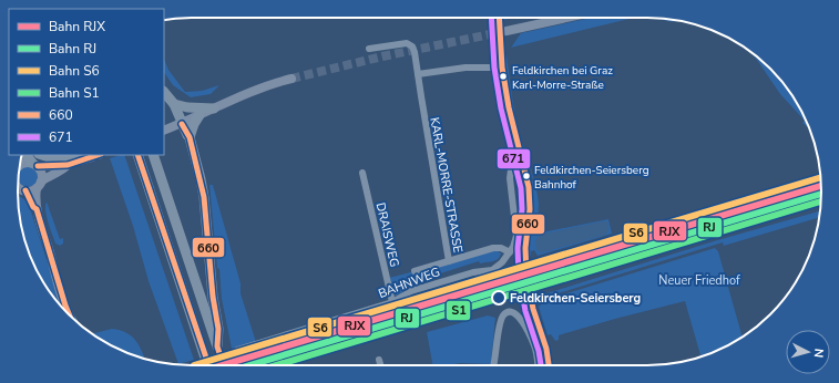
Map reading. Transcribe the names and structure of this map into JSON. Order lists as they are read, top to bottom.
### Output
{
  "streets": {
    "street": ["KARL-MORRE-STRASSE", "DRAISWEG", "BAHNWEG"]
  },
  "crossings": [
    ["KARL-MORRE-STRASSE", "BAHNWEG"],
    ["DRAISWEG", "BAHNWEG"]
  ],
  "parks": ["Neuer Friedhof"],
  "places": ["Feldkirchen bei Graz Karl-Morre-Straße", "Feldkirchen-Seiersberg Bahnhof", "Feldkirchen-Seiersberg"],
  "lines": [
    "transit line 660",
    "transit line 671",
    "rail line S6",
    "rail line RJX",
    "rail line RJ",
    "rail line S1"
  ],
  "legend": [
    "Bahn RJX",
    "Bahn RJ",
    "Bahn S6",
    "Bahn S1",
    "660",
    "671"
  ],
  "north": "right"
}
